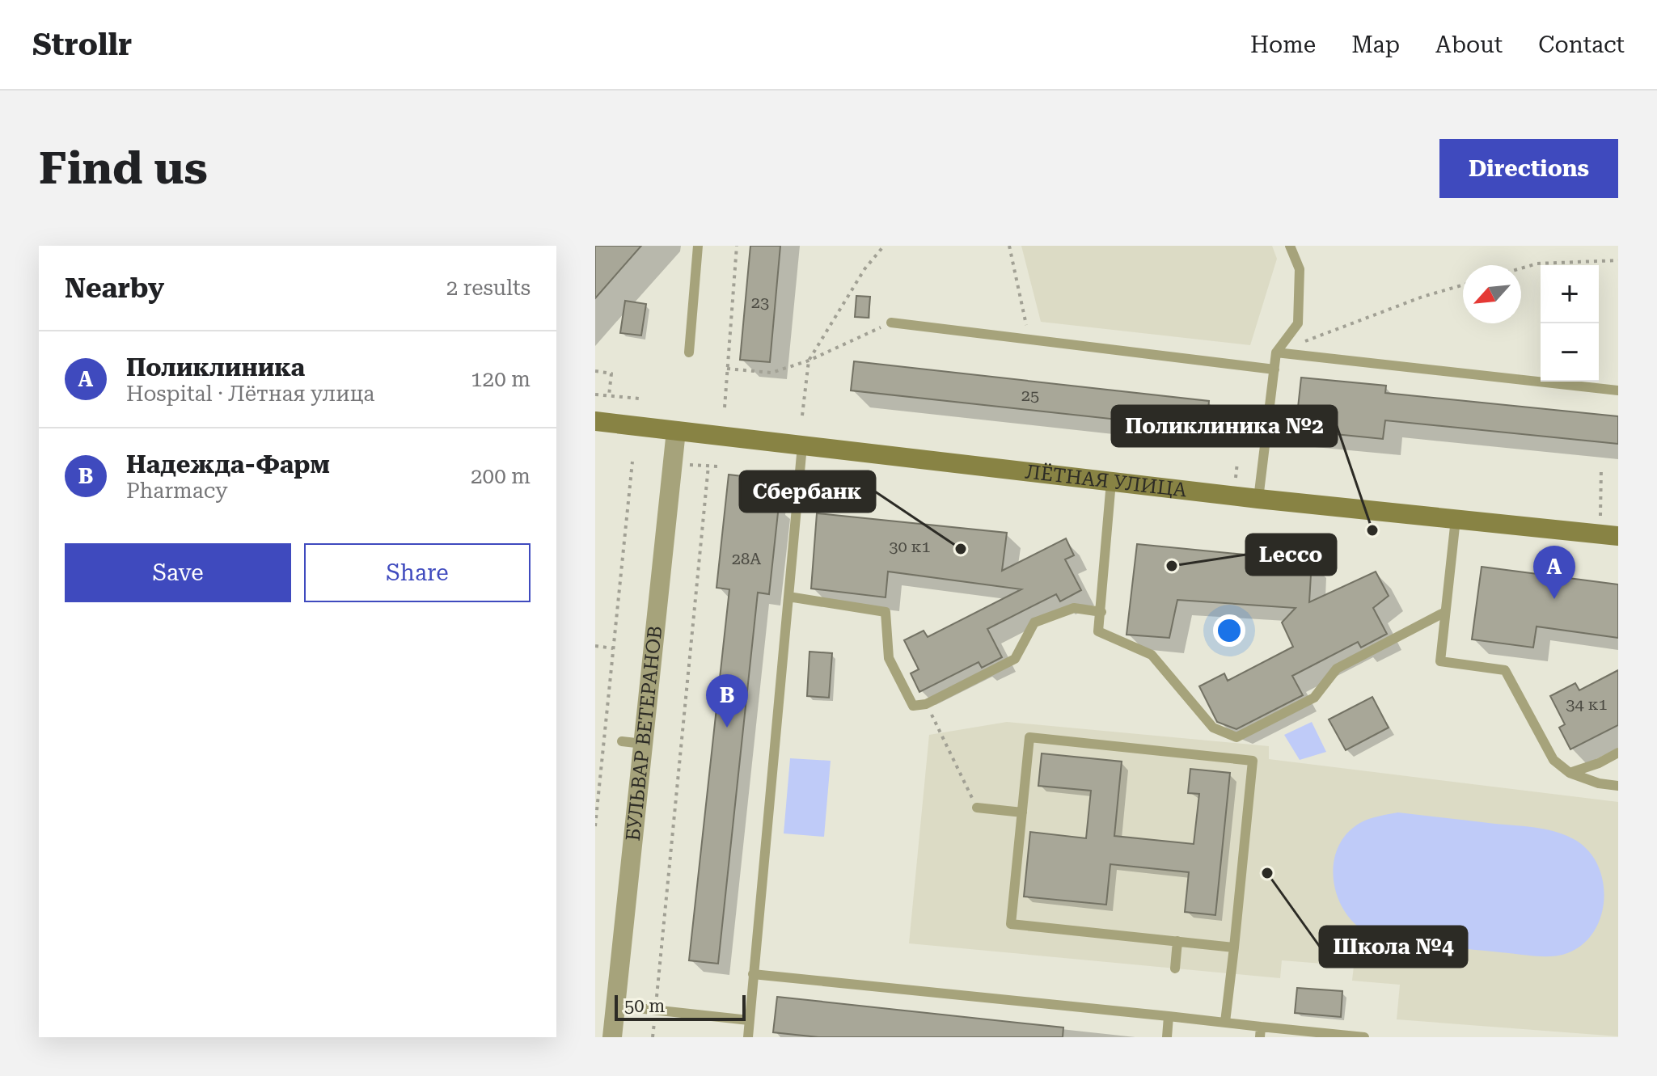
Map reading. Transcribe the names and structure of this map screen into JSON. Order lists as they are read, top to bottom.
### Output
{
  "streets": {
    "street": ["ЛЁТНАЯ УЛИЦА", "БУЛЬВАР ВЕТЕРАНОВ"]
  },
  "crossings": [
    ["ЛЁТНАЯ УЛИЦА", "БУЛЬВАР ВЕТЕРАНОВ"]
  ],
  "places": [
    "Поликлиника №2",
    "Сбербанк",
    "Lecco",
    "Школа №4"
  ],
  "house_numbers": [
    "23",
    "25",
    "30 к1",
    "28А",
    "34 к1"
  ],
  "scale_bar": "50 m",
  "north": "bottom left",
  "page": {
    "header": "Strollr",
    "nav": [
      "Home",
      "Map",
      "About",
      "Contact"
    ],
    "buttons": [
      "Directions",
      ["Save", "Share"]
    ],
    "title": "Find us",
    "heading": ["Nearby", "2 results"],
    "map_buttons": ["+", "−"],
    "list": [
      {
        "mark": "A",
        "name": "Поликлиника",
        "note": "Hospital · Лётная улица",
        "value": "120 m"
      },
      {
        "mark": "B",
        "name": "Надежда-Фарм",
        "note": "Pharmacy",
        "value": "200 m"
      }
    ],
    "pins": ["A", "B"],
    "scale": "50 m"
  }
}
